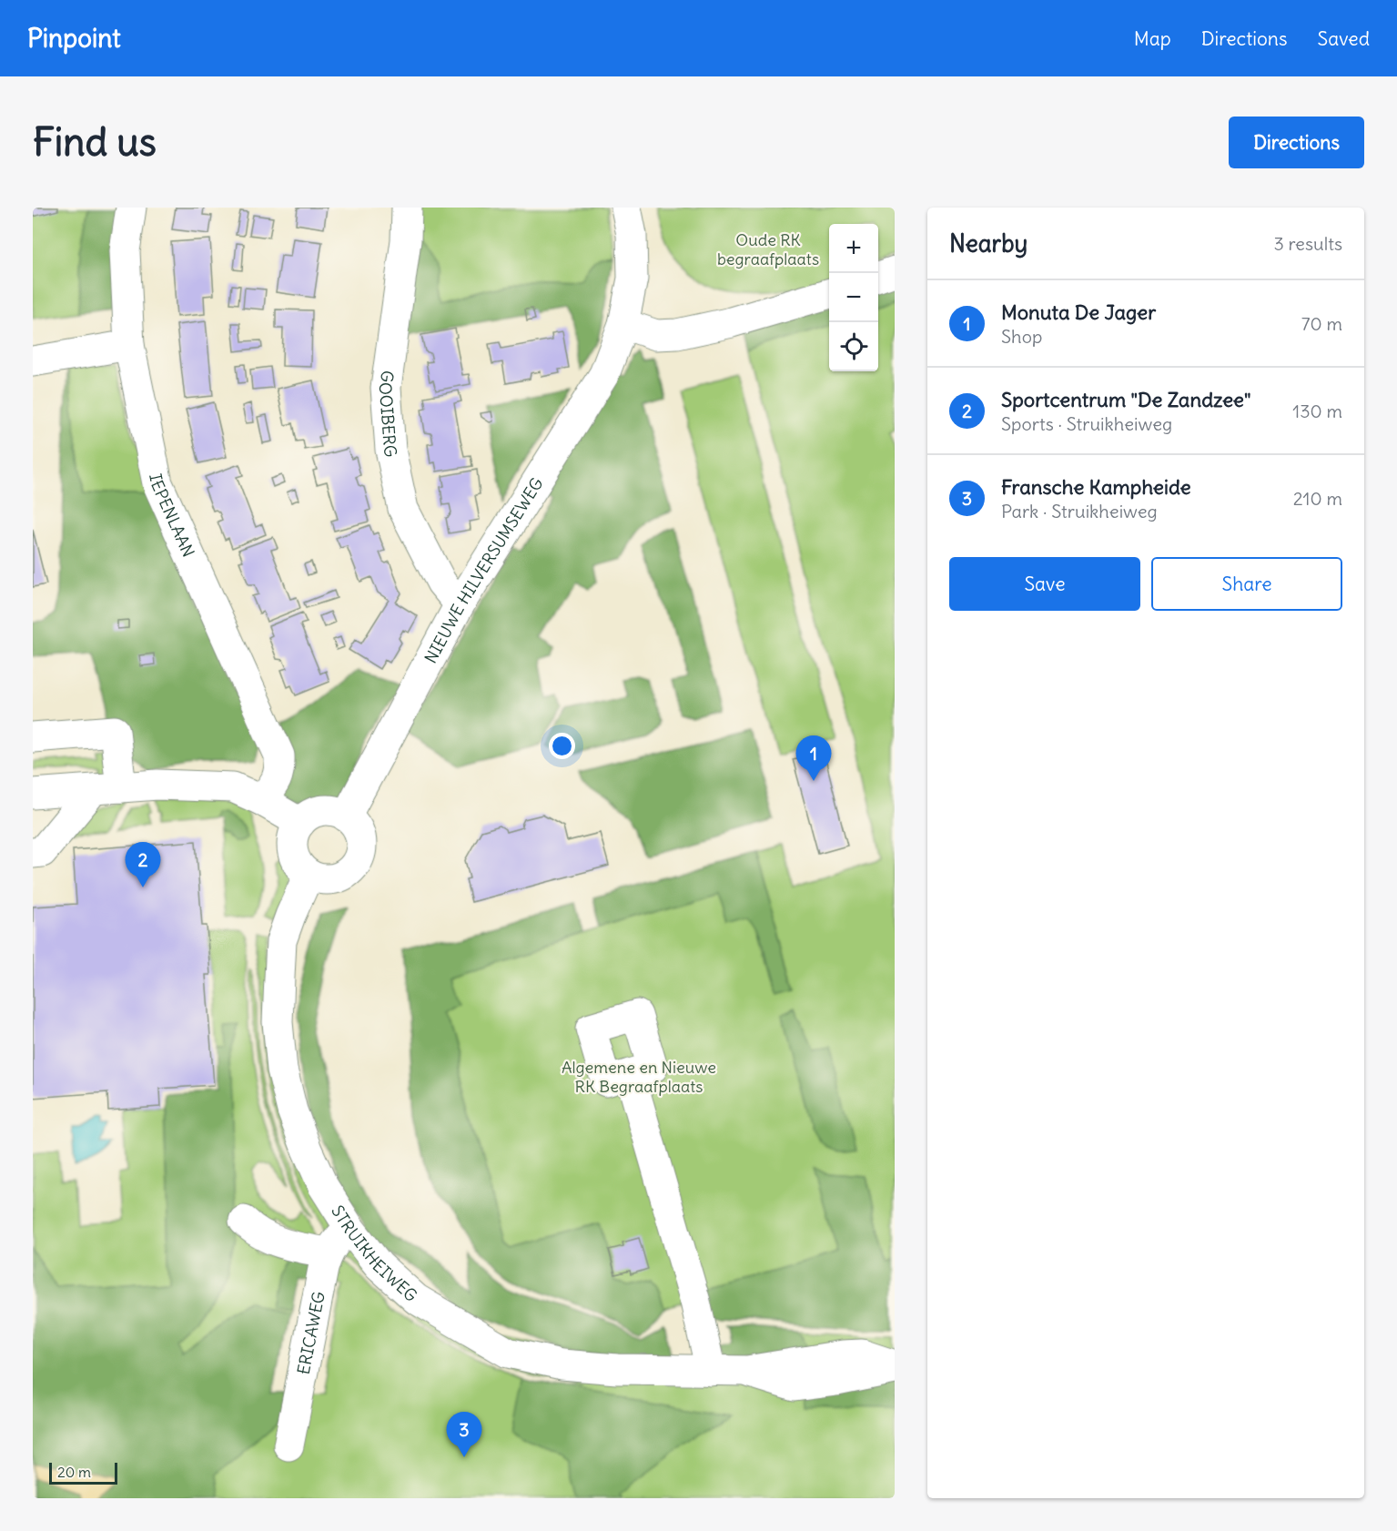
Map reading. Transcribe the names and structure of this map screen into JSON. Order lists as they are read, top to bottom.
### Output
{
  "streets": {
    "street": [
      "GOOIBERG",
      "IEPENLAAN",
      "NIEUWE HILVERSUMSEWEG",
      "STRUIKHEIWEG",
      "ERICAWEG"
    ]
  },
  "crossings": [
    ["GOOIBERG", "NIEUWE HILVERSUMSEWEG"],
    ["NIEUWE HILVERSUMSEWEG", "STRUIKHEIWEG"],
    ["STRUIKHEIWEG", "ERICAWEG"]
  ],
  "parks": ["Oude RK begraafplaats", "Algemene en Nieuwe RK Begraafplaats"],
  "scale_bar": "20 m",
  "page": {
    "header": "Pinpoint",
    "nav": ["Map", "Directions", "Saved"],
    "buttons": [
      "Directions",
      ["Save", "Share"]
    ],
    "title": "Find us",
    "heading": ["Nearby", "3 results"],
    "map_buttons": ["+", "−"],
    "list": [
      {
        "mark": "1",
        "name": "Monuta De Jager",
        "note": "Shop",
        "value": "70 m"
      },
      {
        "mark": "2",
        "name": "Sportcentrum \"De Zandzee\"",
        "note": "Sports · Struikheiweg",
        "value": "130 m"
      },
      {
        "mark": "3",
        "name": "Fransche Kampheide",
        "note": "Park · Struikheiweg",
        "value": "210 m"
      }
    ],
    "pins": ["1", "2", "3"],
    "scale": "20 m"
  }
}
